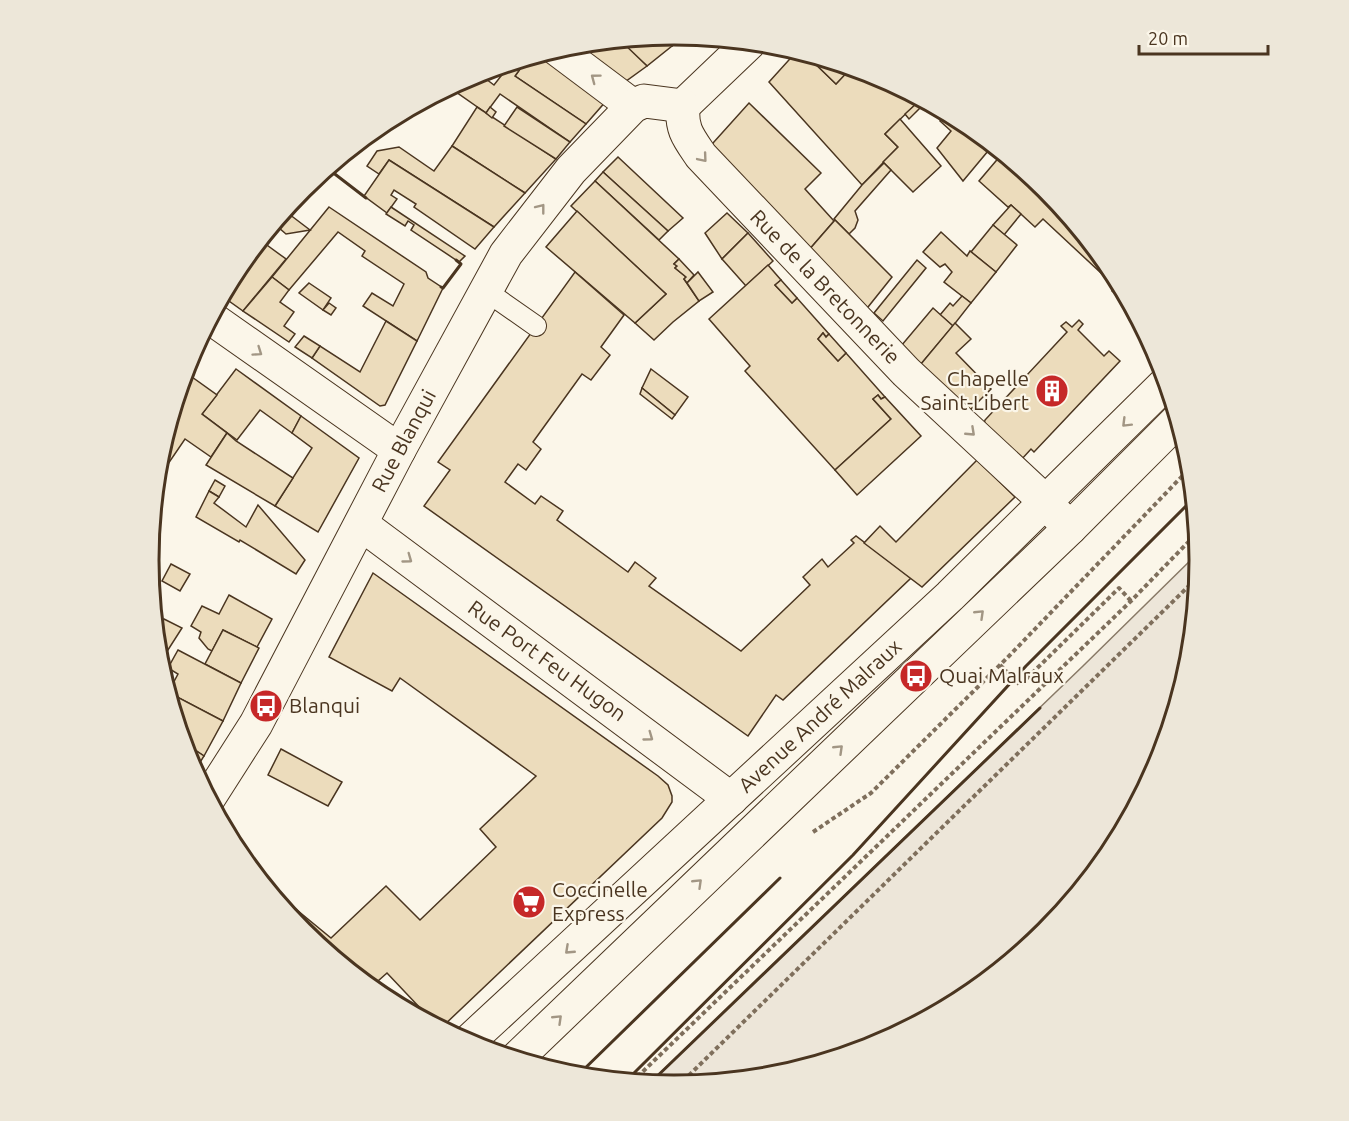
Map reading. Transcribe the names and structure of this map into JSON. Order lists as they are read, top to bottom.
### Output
{
  "streets": {
    "street": [
      "Rue de la Bretonnerie",
      "Rue Blanqui",
      "Rue Port Feu Hugon",
      "Avenue André Malraux"
    ]
  },
  "crossings": [
    ["Rue de la Bretonnerie", "Avenue André Malraux"],
    ["Rue Blanqui", "Rue Port Feu Hugon"],
    ["Rue Port Feu Hugon", "Avenue André Malraux"]
  ],
  "one_way": ["Rue de la Bretonnerie", "Rue Port Feu Hugon"],
  "places": {
    "building": ["Chapelle Saint-Libert"],
    "bus stop": ["Quai Malraux", "Blanqui"],
    "supermarket": ["Coccinelle Express"]
  },
  "scale_bar": "20 m"
}
